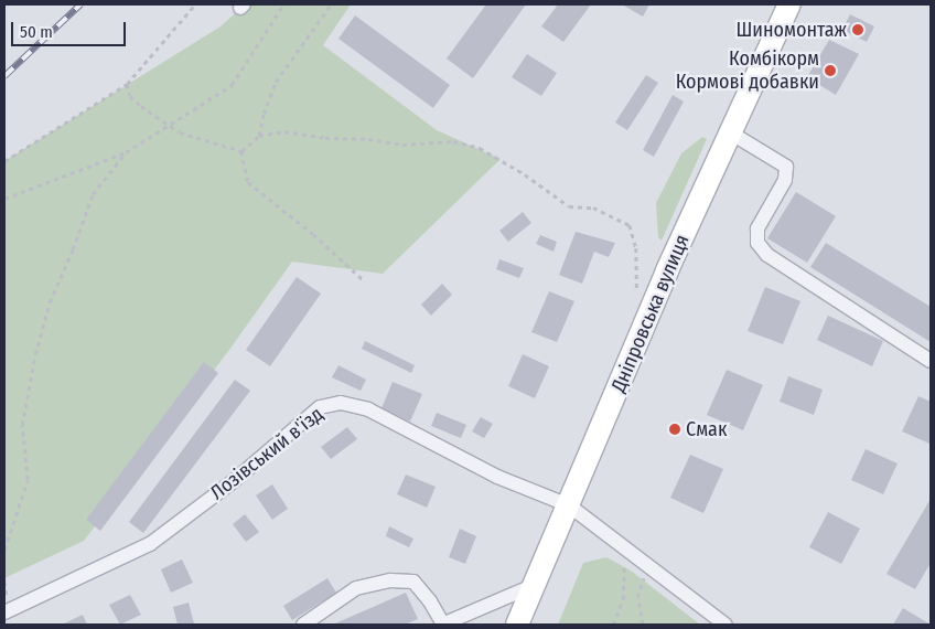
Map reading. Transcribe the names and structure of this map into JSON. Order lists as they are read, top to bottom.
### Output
{
  "streets": {
    "highway": ["Дніпровська вулиця"],
    "street": ["Лозівський в'їзд"]
  },
  "crossings": [
    ["Дніпровська вулиця", "Лозівський в'їзд"]
  ],
  "places": ["Шиномонтаж", "Комбікорм Кормові добавки", "Смак"],
  "scale_bar": "50 m"
}
